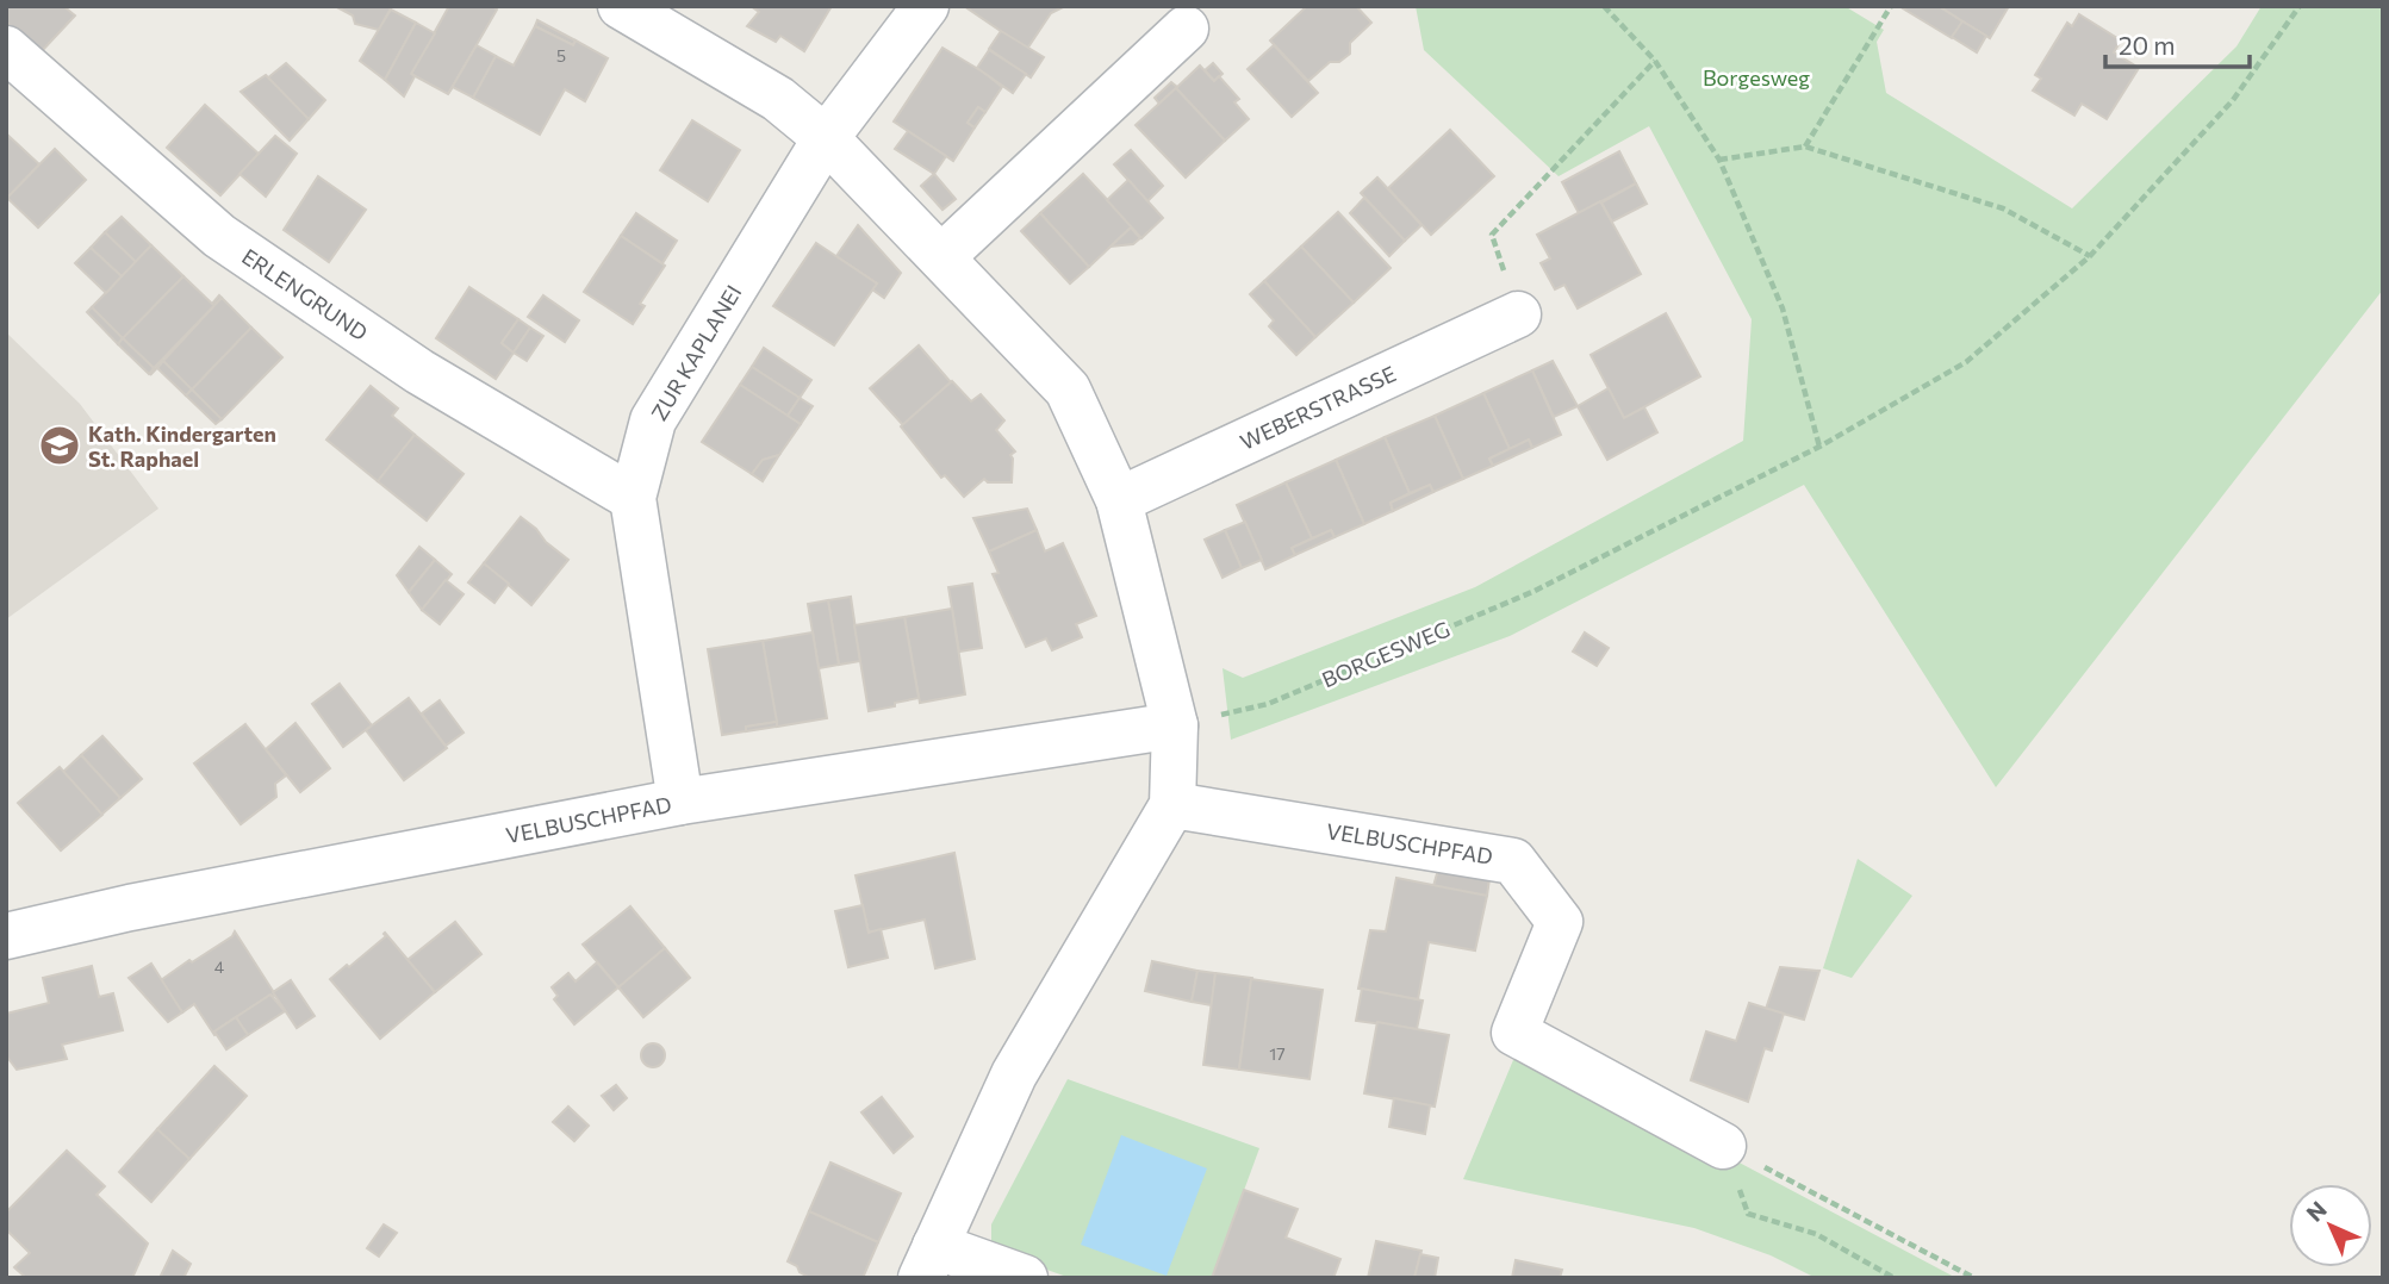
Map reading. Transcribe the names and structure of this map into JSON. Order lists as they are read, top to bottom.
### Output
{
  "streets": {
    "street": [
      "ERLENGRUND",
      "ZUR KAPLANEI",
      "WEBERSTRASSE",
      "VELBUSCHPFAD"
    ],
    "path": ["BORGESWEG"]
  },
  "crossings": [
    ["ERLENGRUND", "ZUR KAPLANEI"],
    ["ZUR KAPLANEI", "VELBUSCHPFAD"],
    ["BORGESWEG", "VELBUSCHPFAD"]
  ],
  "parks": ["Borgesweg"],
  "places": {
    "school or university": ["Kath. Kindergarten St. Raphael"]
  },
  "house_numbers": ["5", "4", "17"],
  "scale_bar": "20 m",
  "north": "top left"
}
